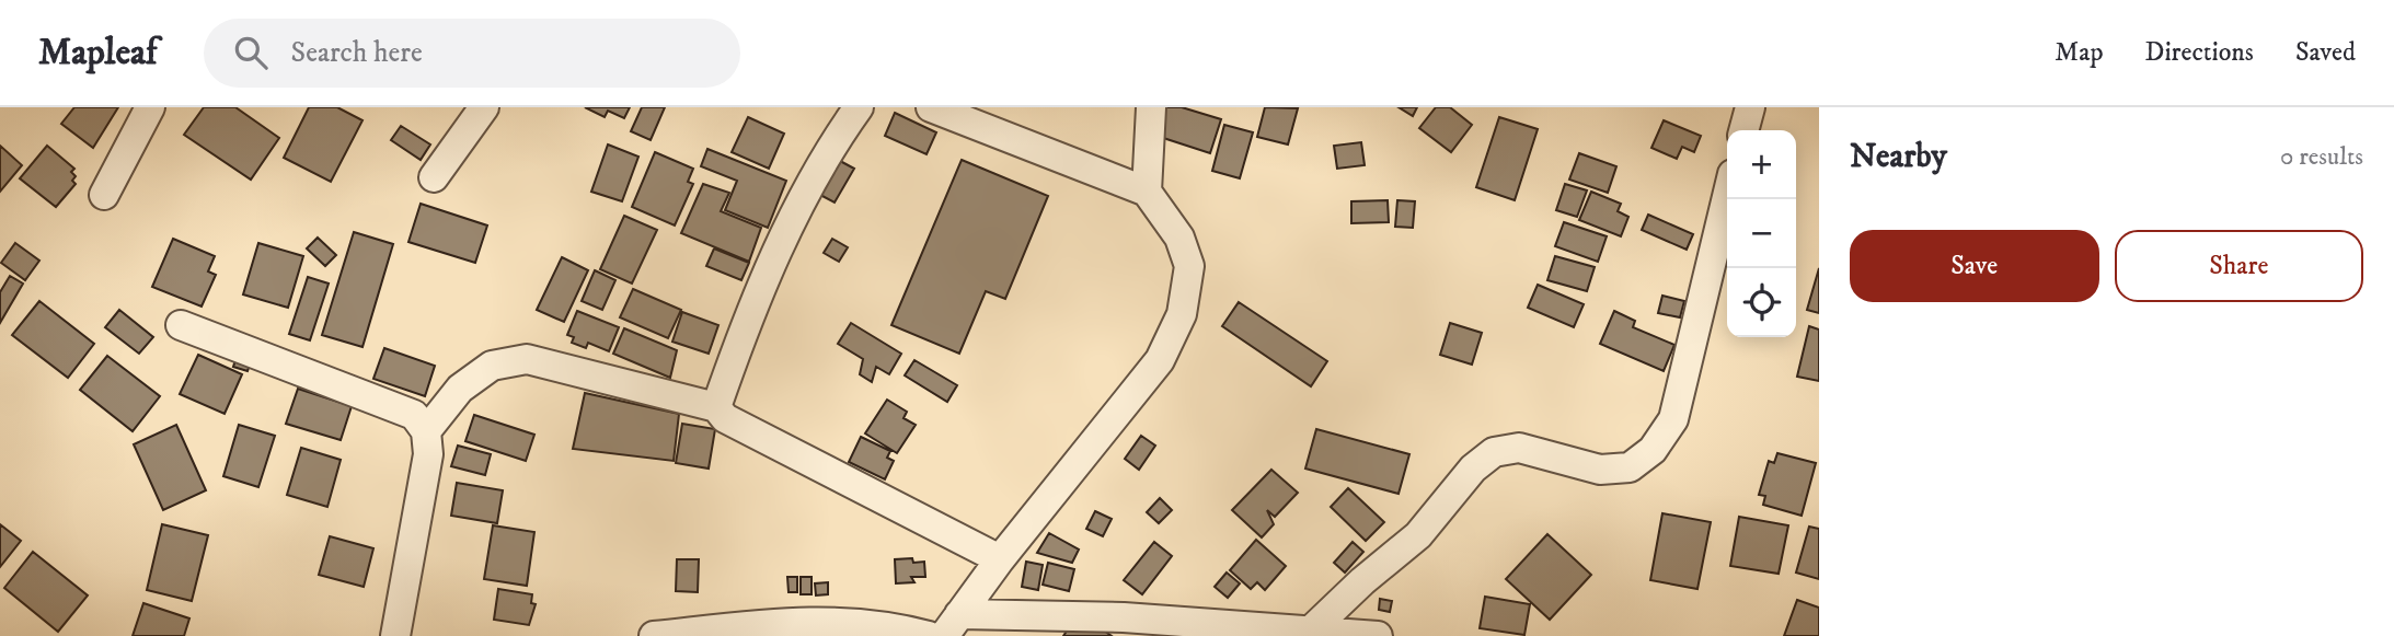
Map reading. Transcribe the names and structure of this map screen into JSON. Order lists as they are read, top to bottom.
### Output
{
  "page": {
    "header": "Mapleaf",
    "search": "Search here",
    "nav": ["Map", "Directions", "Saved"],
    "heading": ["Nearby", "0 results"],
    "map_buttons": ["+", "−"],
    "buttons": ["Save", "Share"]
  }
}
